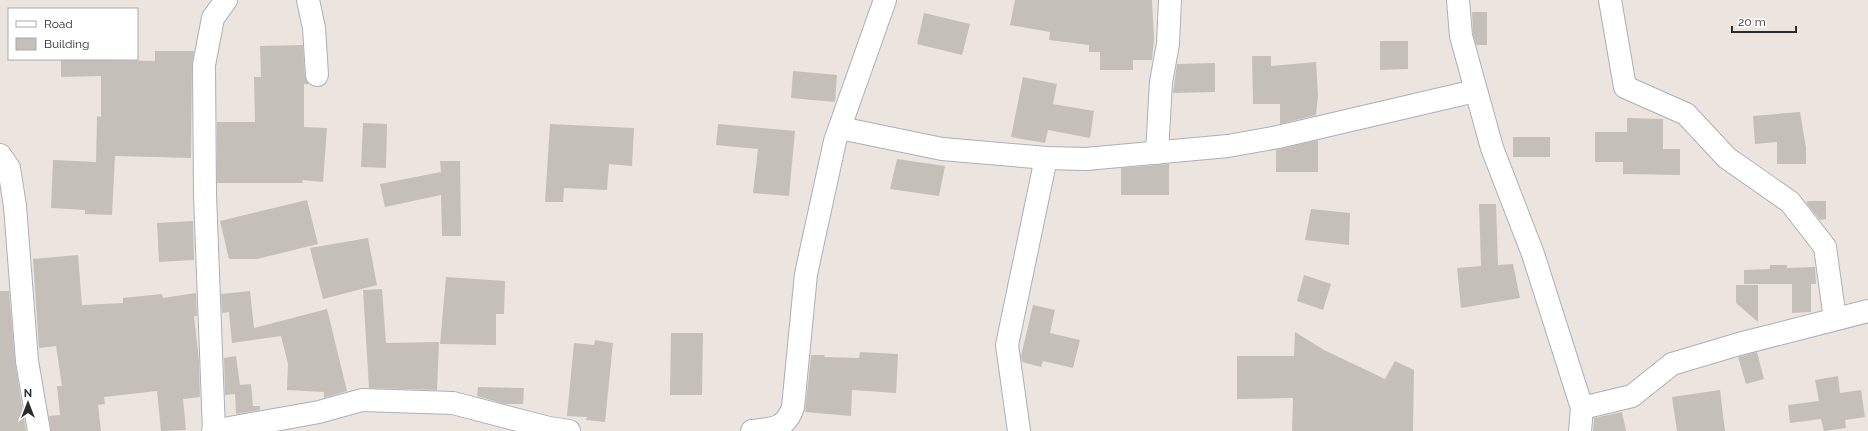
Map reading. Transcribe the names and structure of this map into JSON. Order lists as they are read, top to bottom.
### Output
{
  "legend": ["Road", "Building"],
  "scale_bar": "20 m",
  "north": "top"
}
